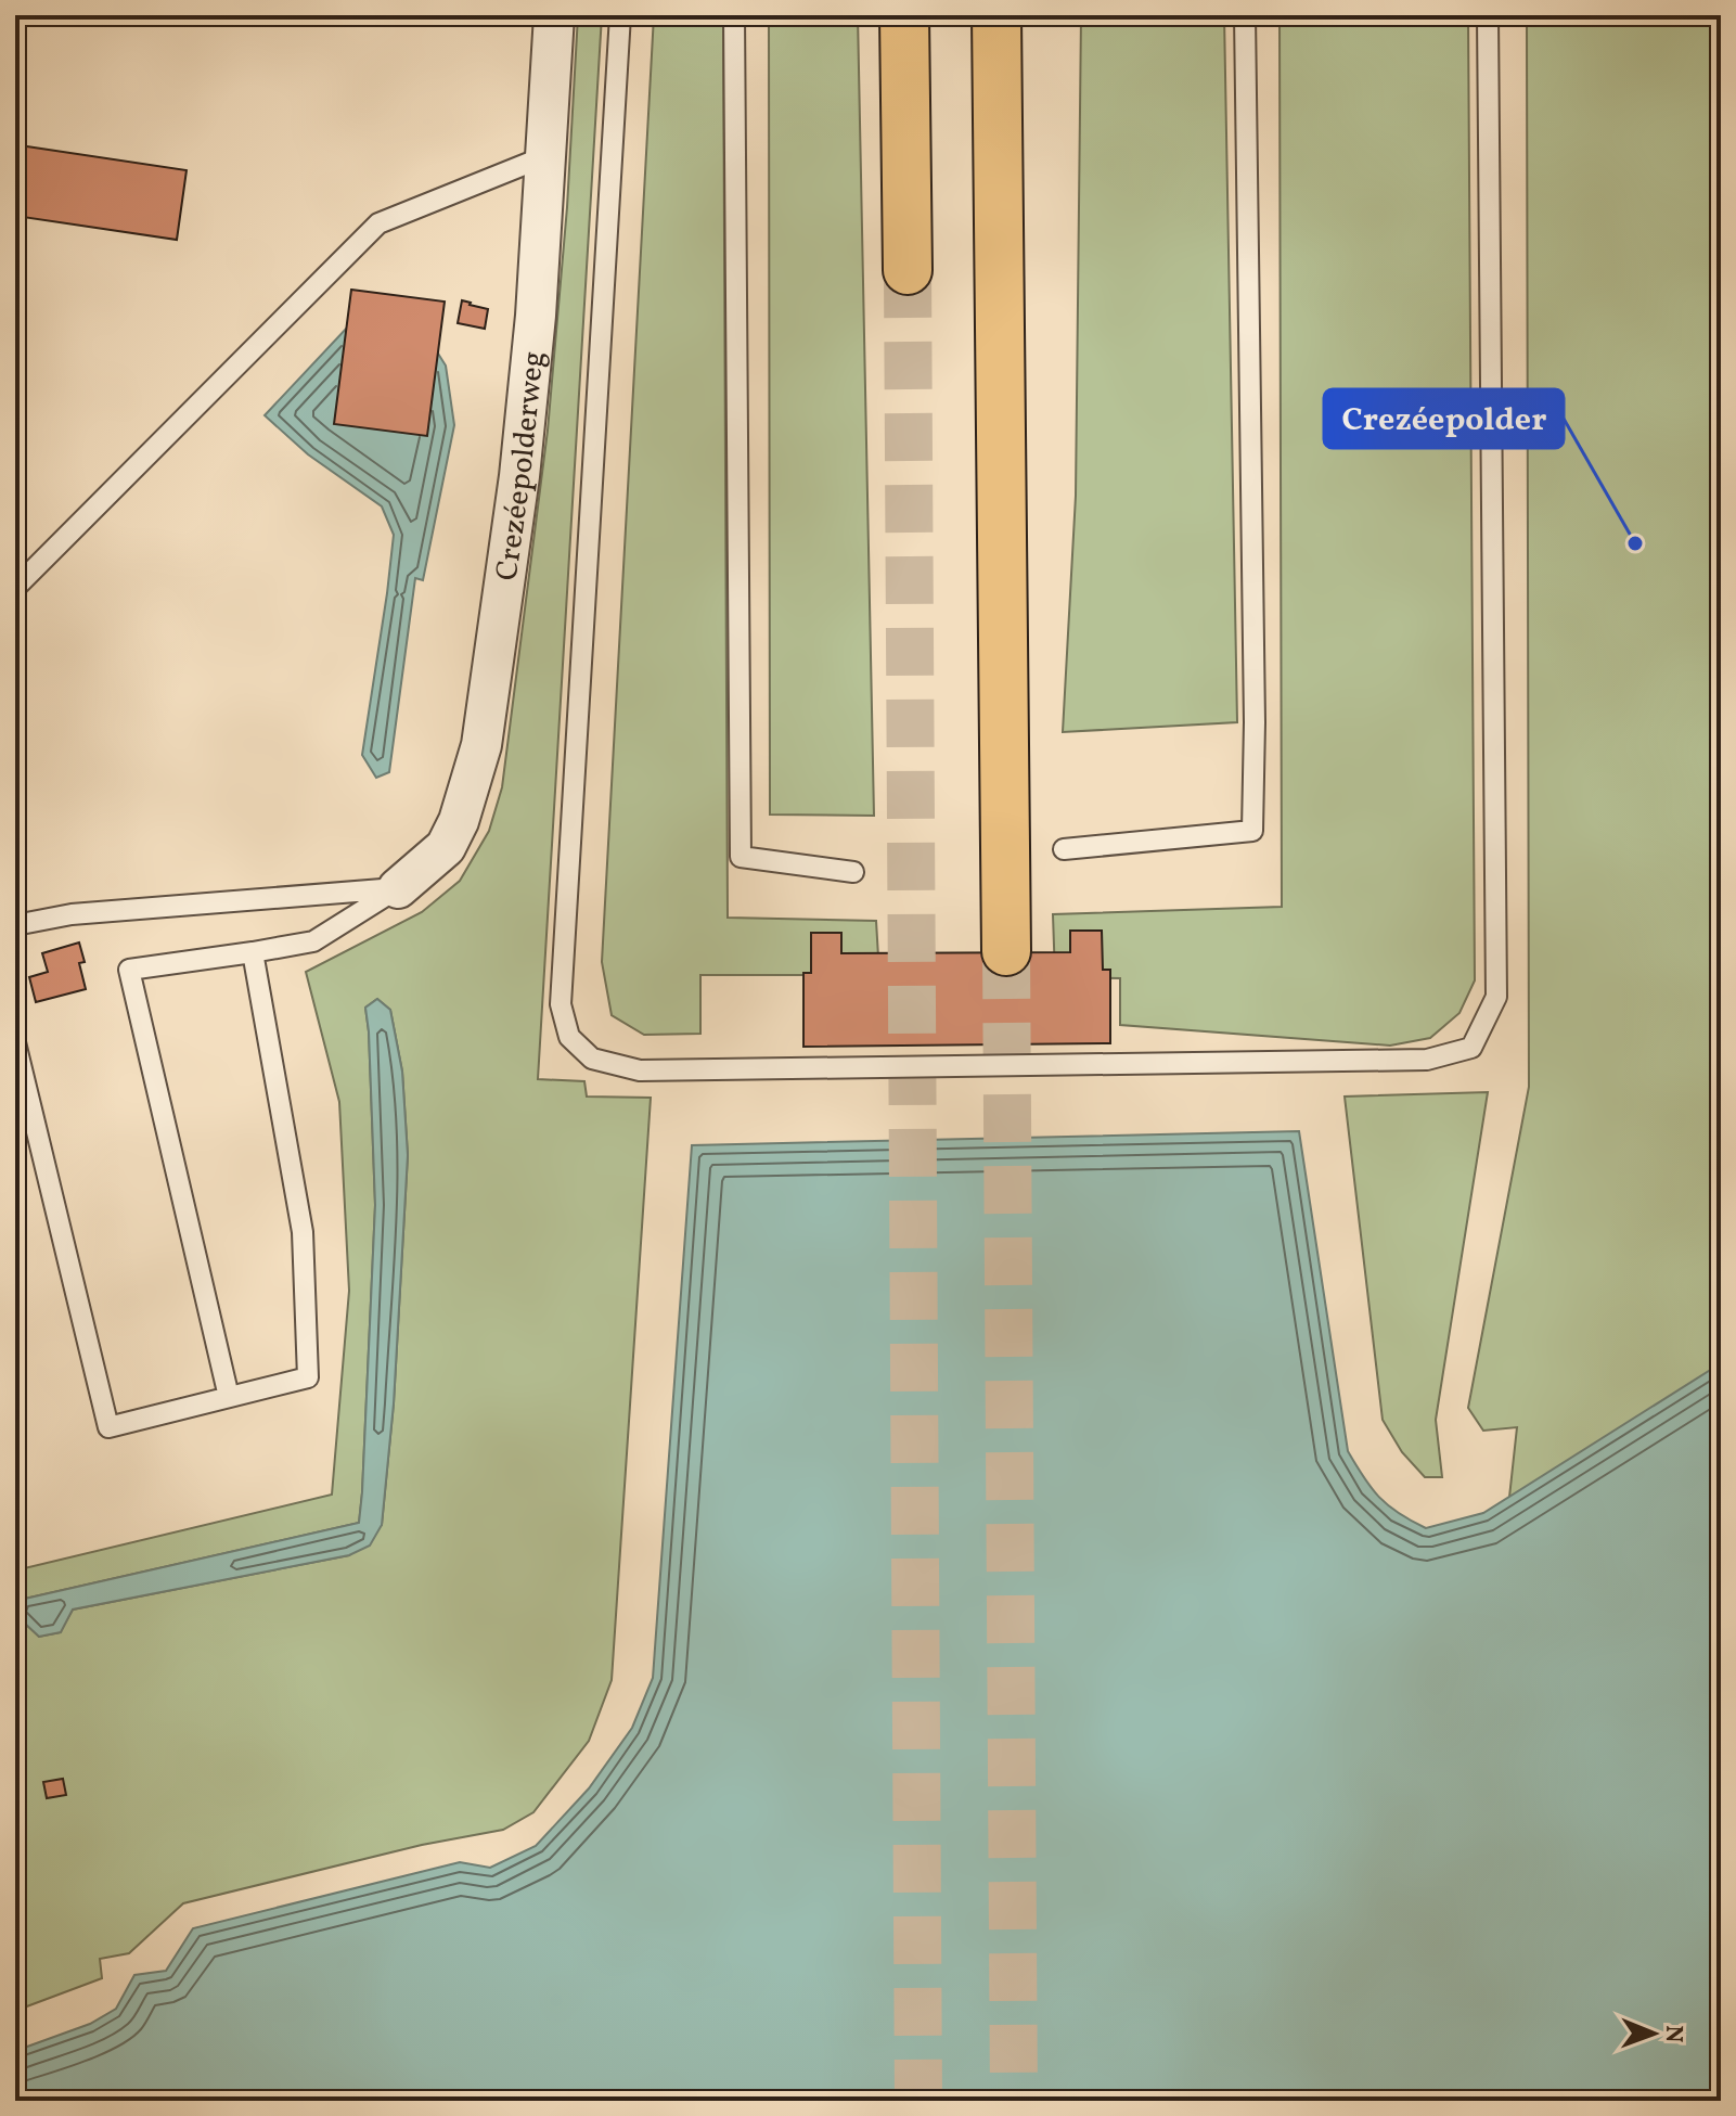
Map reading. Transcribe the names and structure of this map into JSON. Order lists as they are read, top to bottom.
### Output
{
  "streets": {
    "street": ["Crezéepolderweg"]
  },
  "places": ["Crezéepolder"],
  "north": "right"
}
